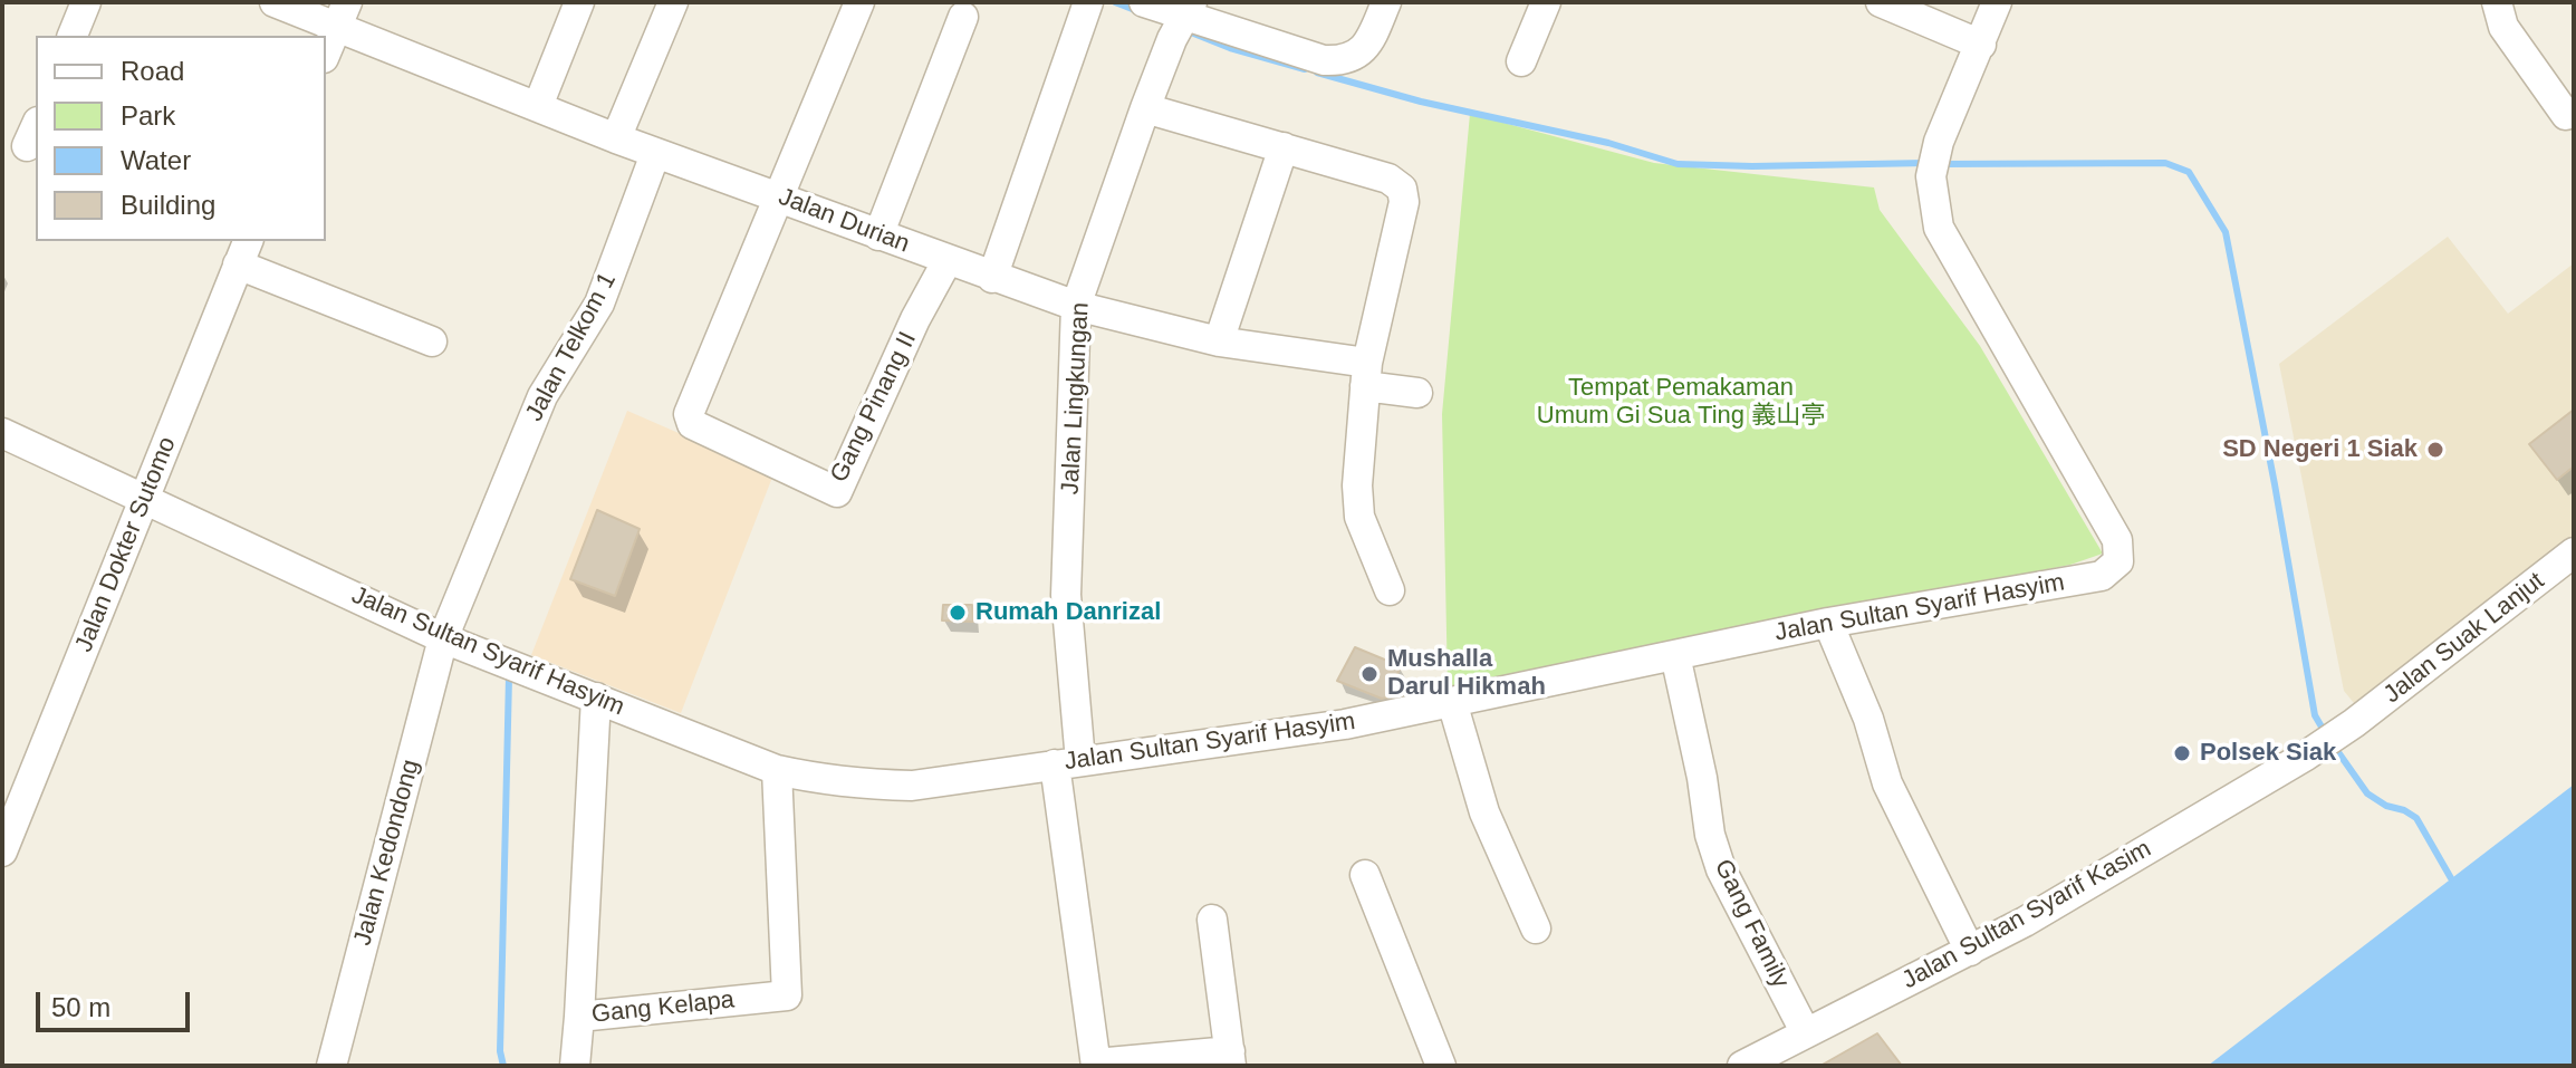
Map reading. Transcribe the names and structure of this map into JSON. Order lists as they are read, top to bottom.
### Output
{
  "streets": {
    "street": [
      "Jalan Durian",
      "Jalan Telkom 1",
      "Jalan Lingkungan",
      "Gang Pinang II",
      "Jalan Dokter Sutomo",
      "Jalan Sultan Syarif Hasyim",
      "Jalan Suak Lanjut",
      "Jalan Kedondong",
      "Jalan Sultan Syarif Kasim",
      "Gang Family",
      "Gang Kelapa"
    ]
  },
  "crossings": [
    ["Jalan Durian", "Jalan Telkom 1"],
    ["Jalan Durian", "Jalan Lingkungan"],
    ["Jalan Durian", "Gang Pinang II"],
    ["Jalan Telkom 1", "Jalan Sultan Syarif Hasyim"],
    ["Jalan Telkom 1", "Jalan Kedondong"],
    ["Jalan Lingkungan", "Jalan Sultan Syarif Hasyim"],
    ["Jalan Dokter Sutomo", "Jalan Sultan Syarif Hasyim"],
    ["Jalan Sultan Syarif Hasyim", "Jalan Kedondong"],
    ["Jalan Sultan Syarif Hasyim", "Gang Family"],
    ["Jalan Sultan Syarif Hasyim", "Gang Kelapa"],
    ["Jalan Suak Lanjut", "Jalan Sultan Syarif Kasim"],
    ["Jalan Sultan Syarif Kasim", "Gang Family"]
  ],
  "parks": ["Tempat Pemakaman Umum Gi Sua Ting 義山亭"],
  "places": [
    "SD Negeri 1 Siak",
    "Rumah Danrizal",
    "Mushalla Darul Hikmah",
    "Polsek Siak"
  ],
  "legend": [
    "Road",
    "Park",
    "Water",
    "Building"
  ],
  "scale_bar": "50 m"
}
